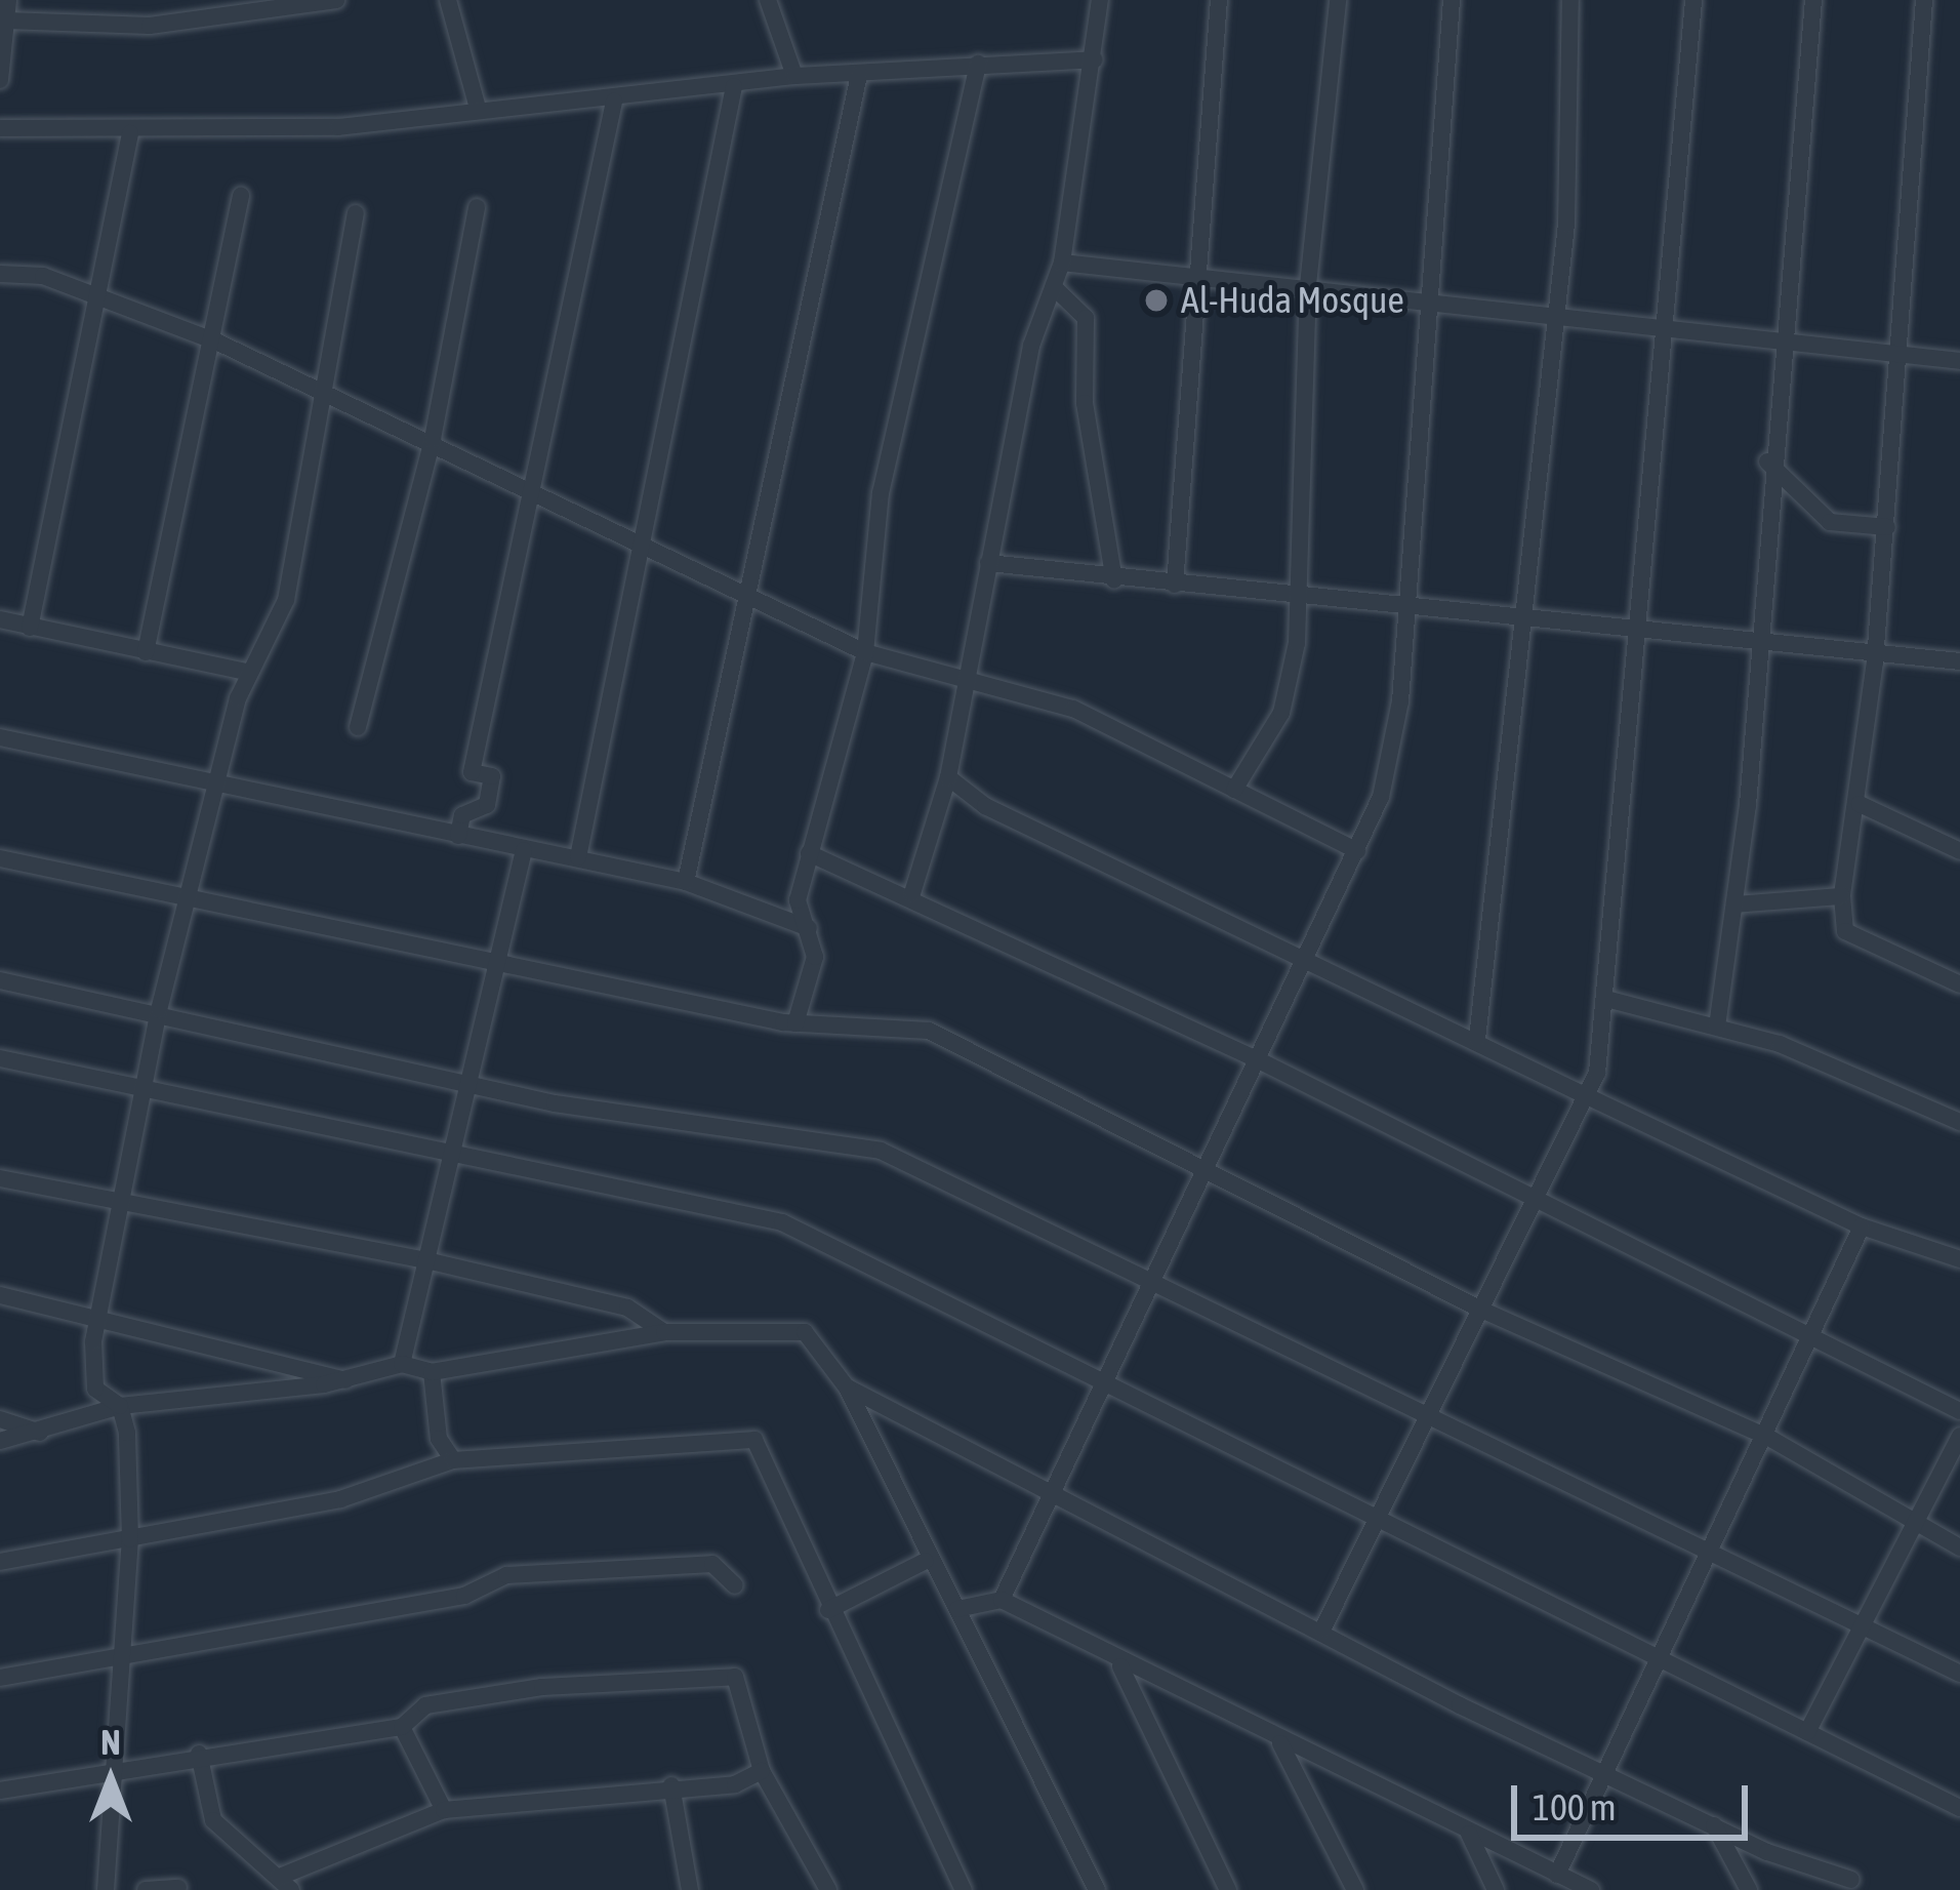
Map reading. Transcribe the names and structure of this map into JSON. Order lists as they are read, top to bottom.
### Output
{
  "places": ["Al-Huda Mosque"],
  "scale_bar": "100 m",
  "north": "top"
}
